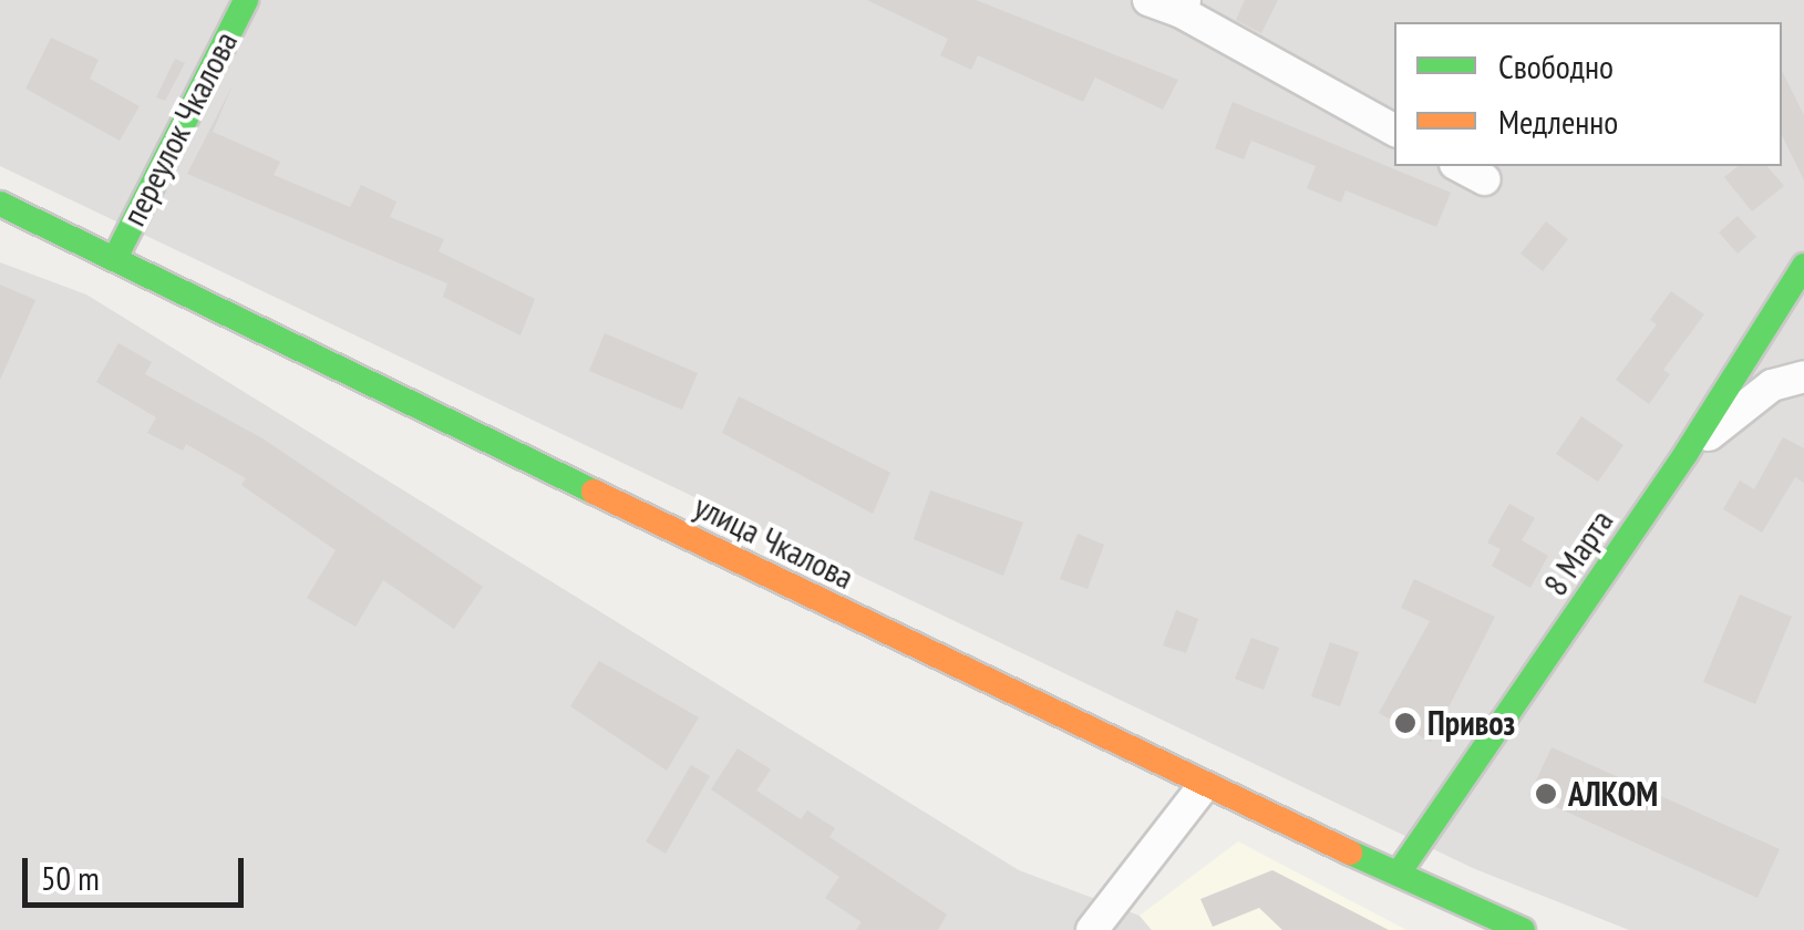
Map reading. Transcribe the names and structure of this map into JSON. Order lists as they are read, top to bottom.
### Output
{
  "streets": {
    "street": ["переулок Чкалова", "улица Чкалова", "8 Марта"]
  },
  "crossings": [
    ["переулок Чкалова", "улица Чкалова"],
    ["улица Чкалова", "8 Марта"]
  ],
  "places": ["Привоз", "АЛКОМ"],
  "legend": ["Свободно", "Медленно"],
  "scale_bar": "50 m"
}
